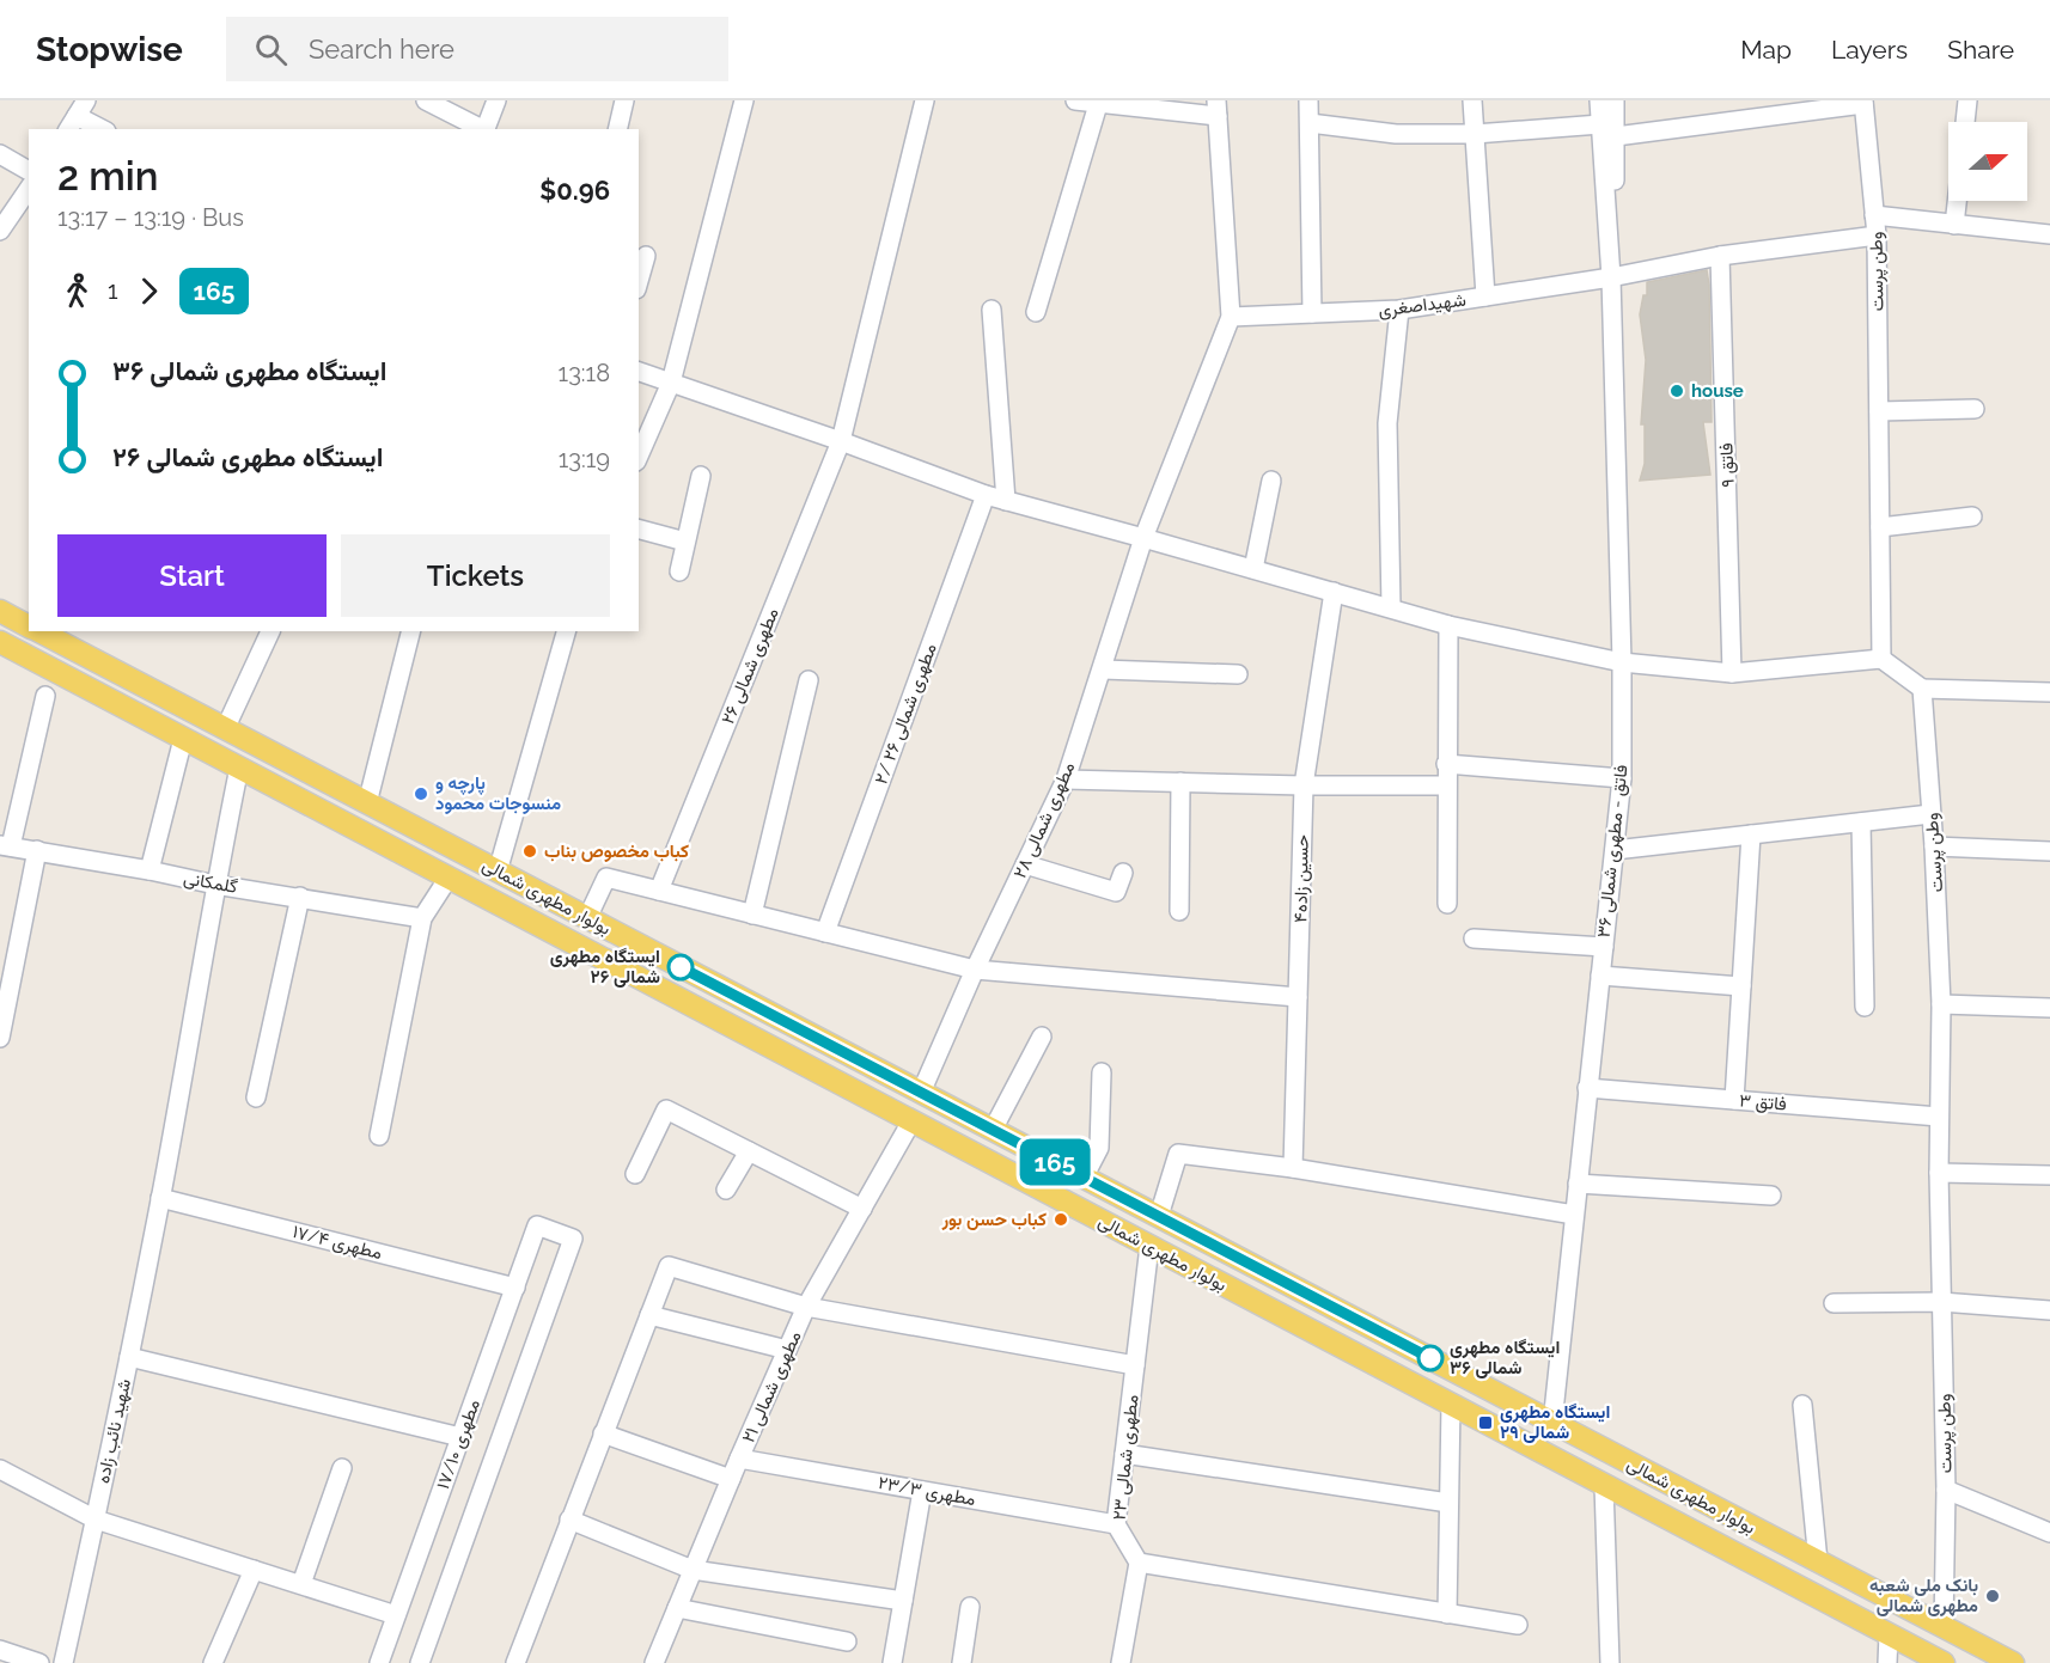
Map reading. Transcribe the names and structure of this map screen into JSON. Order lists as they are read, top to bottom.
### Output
{
  "streets": {
    "main road": ["بولوار مطهری شمالی"],
    "street": [
      "وطن پرست",
      "شهیداصغری",
      "فاتق ۹",
      "مطهری شمالی ۲۶",
      "مطهری شمالی ۲۶ /۲",
      "مطهری شمالی ۲۸",
      "فاتق - مطهری شمالی ۳۶",
      "حسین زاده۴",
      "گلمکانی",
      "فاتق ۳",
      "مطهری ۱۷/۴",
      "مطهری شمالی ۲۱",
      "شهید نائب زاده",
      "مطهری ۱۷/۱۰",
      "مطهری شمالی ۲۳",
      "مطهری ۲۳/۳"
    ]
  },
  "crossings": [
    ["وطن پرست", "شهیداصغری"],
    ["وطن پرست", "بولوار مطهری شمالی"],
    ["وطن پرست", "فاتق ۳"],
    ["شهیداصغری", "فاتق ۹"],
    ["شهیداصغری", "مطهری شمالی ۲۸"],
    ["شهیداصغری", "فاتق - مطهری شمالی ۳۶"],
    ["مطهری شمالی ۲۸", "بولوار مطهری شمالی"],
    ["فاتق - مطهری شمالی ۳۶", "بولوار مطهری شمالی"],
    ["فاتق - مطهری شمالی ۳۶", "فاتق ۳"],
    ["گلمکانی", "شهید نائب زاده"],
    ["بولوار مطهری شمالی", "مطهری شمالی ۲۱"],
    ["بولوار مطهری شمالی", "شهید نائب زاده"],
    ["بولوار مطهری شمالی", "مطهری شمالی ۲۳"],
    ["مطهری ۱۷/۴", "شهید نائب زاده"],
    ["مطهری ۱۷/۴", "مطهری ۱۷/۱۰"],
    ["مطهری شمالی ۲۱", "مطهری ۲۳/۳"],
    ["مطهری شمالی ۲۳", "مطهری ۲۳/۳"]
  ],
  "places": {
    "other": [
      "house",
      "پارچه و منسوجات محمود",
      "كباب مخصوص بناب",
      "ایستگاه مطهری شمالی ۲۶",
      "كباب حسن بور",
      "ایستگاه مطهری شمالی ۳۶",
      "بانک ملی شعبه مطهری شمالی"
    ],
    "transit": ["ایستگاه مطهری شمالی ۲۹"]
  },
  "lines": ["bus line 165"],
  "north": "right",
  "page": {
    "header": "Stopwise",
    "search": "Search here",
    "nav": ["Map", "Layers", "Share"],
    "on_map": "165",
    "heading": ["2 min", "13:17 – 13:19 · Bus", "$0.96"],
    "legs": ["1", "165"],
    "list": [
      {
        "name": "ایستگاه مطهری شمالی ۳۶",
        "value": "13:18"
      },
      {
        "name": "ایستگاه مطهری شمالی ۲۶",
        "value": "13:19"
      }
    ],
    "buttons": ["Start", "Tickets"]
  }
}
